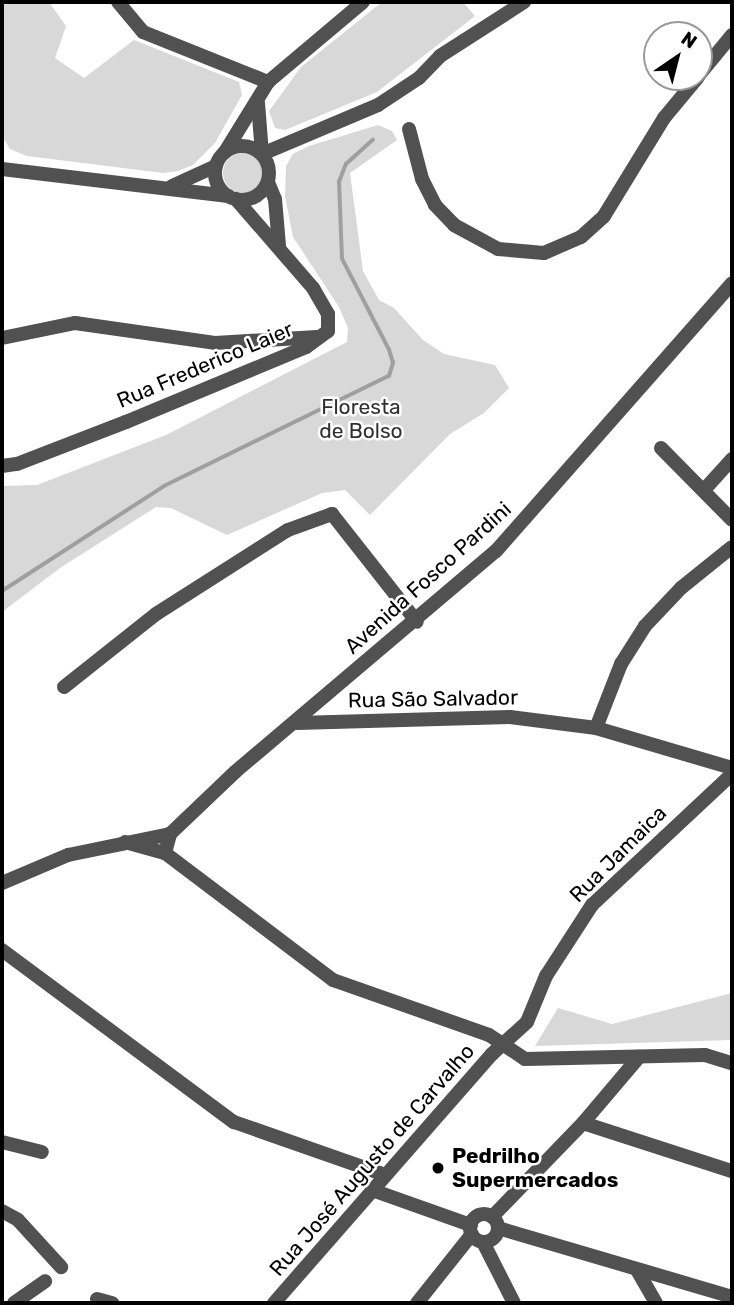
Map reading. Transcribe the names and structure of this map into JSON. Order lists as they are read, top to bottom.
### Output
{
  "streets": {
    "street": [
      "Rua Frederico Laier",
      "Avenida Fosco Pardini",
      "Rua São Salvador",
      "Rua Jamaica",
      "Rua José Augusto de Carvalho"
    ]
  },
  "crossings": [
    ["Avenida Fosco Pardini", "Rua São Salvador"],
    ["Rua Jamaica", "Rua José Augusto de Carvalho"]
  ],
  "parks": ["Floresta de Bolso"],
  "places": ["Pedrilho Supermercados"],
  "north": "top right"
}
